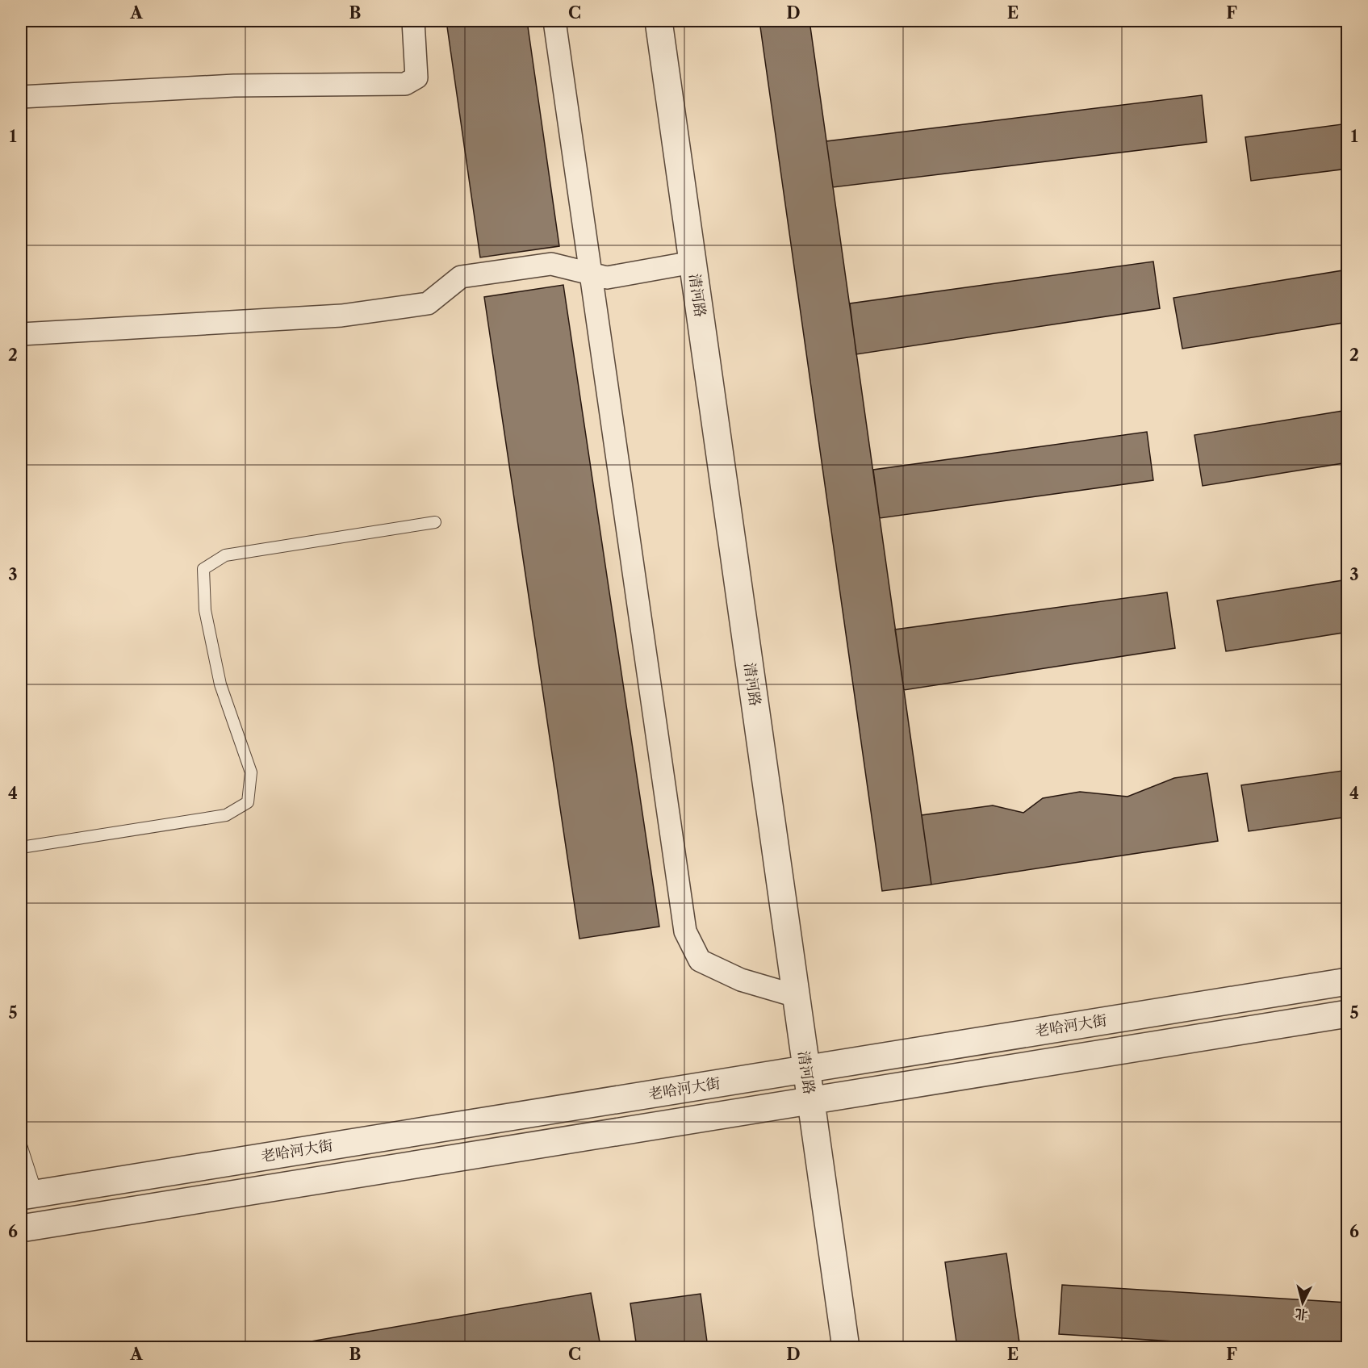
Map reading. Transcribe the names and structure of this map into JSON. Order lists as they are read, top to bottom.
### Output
{
  "streets": {
    "street": ["清河路", "老哈河大街"]
  },
  "crossings": [
    ["清河路", "老哈河大街"]
  ],
  "north": "bottom",
  "grid": {
    "columns": [
      "A",
      "B",
      "C",
      "D",
      "E",
      "F"
    ],
    "rows": [
      "1",
      "2",
      "3",
      "4",
      "5",
      "6"
    ]
  }
}
